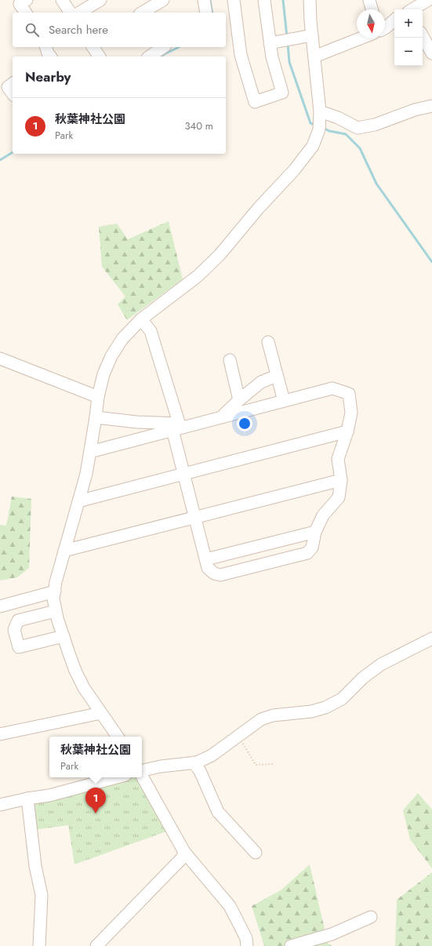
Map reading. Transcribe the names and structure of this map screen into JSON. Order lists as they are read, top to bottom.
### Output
{
  "north": "bottom",
  "page": {
    "map_buttons": ["+", "−"],
    "search": "Search here",
    "heading": "Nearby",
    "list": [
      {
        "mark": "1",
        "name": "秋葉神社公園",
        "note": "Park",
        "value": "340 m"
      }
    ],
    "popup": ["秋葉神社公園", "Park"],
    "pins": "1"
  }
}
